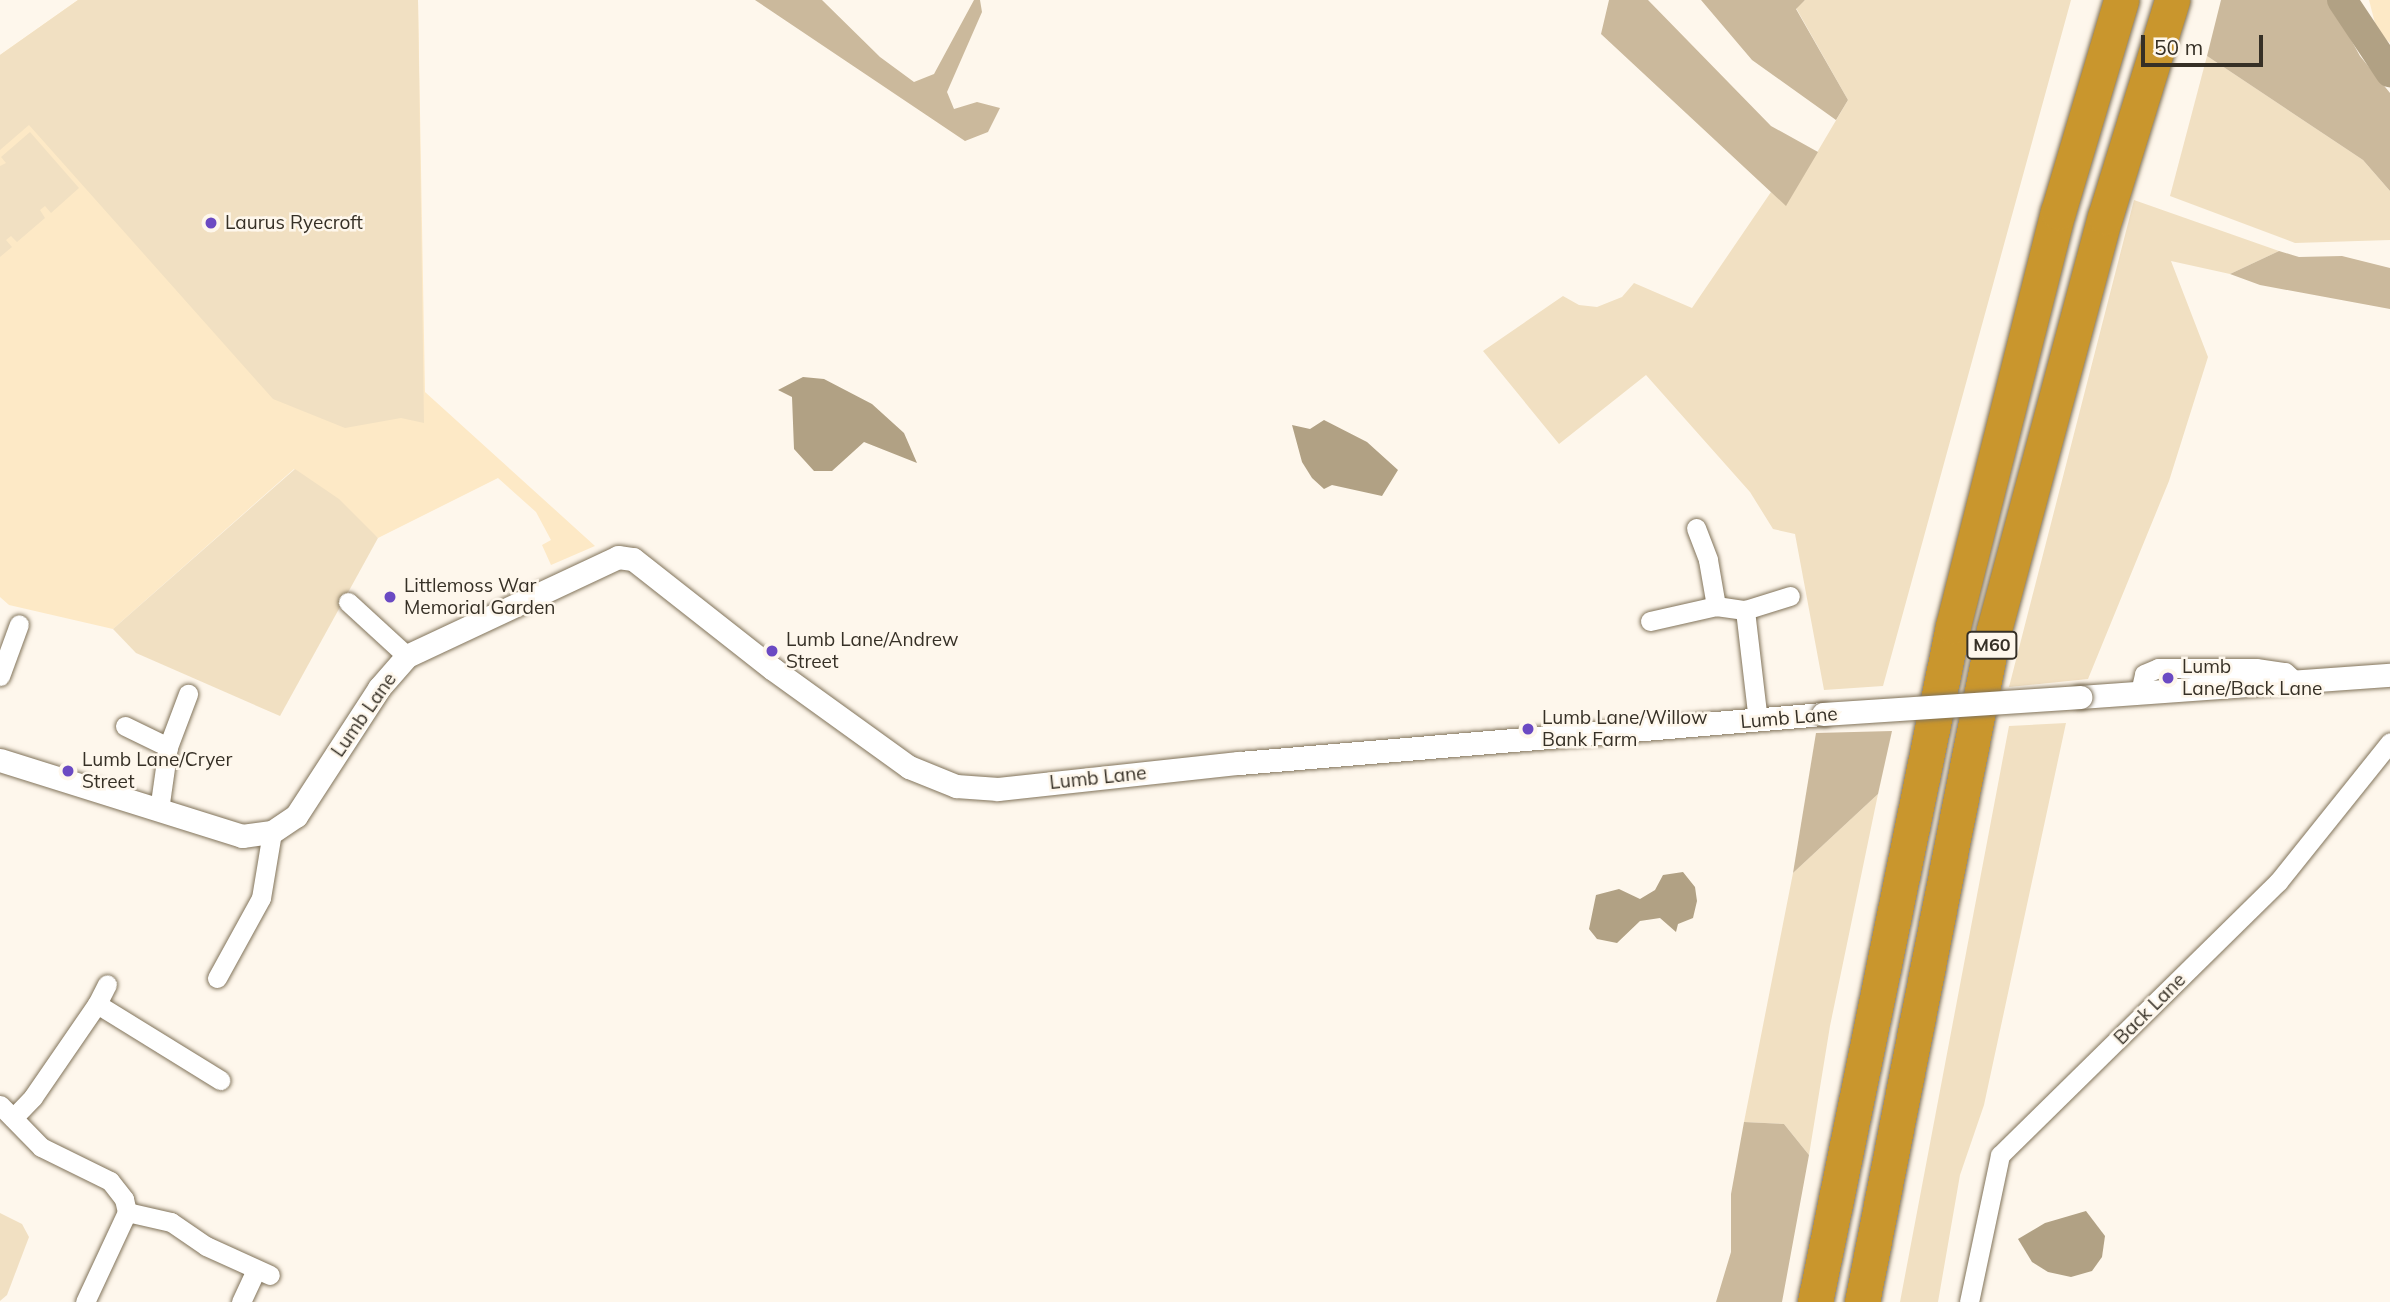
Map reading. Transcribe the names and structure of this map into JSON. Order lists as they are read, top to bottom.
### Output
{
  "streets": {
    "highway": ["M60"],
    "street": ["Lumb Lane", "Back Lane"]
  },
  "places": [
    "Laurus Ryecroft",
    "Littlemoss War Memorial Garden",
    "Lumb Lane/Andrew Street",
    "Lumb Lane/Back Lane",
    "Lumb Lane/Willow Bank Farm",
    "Lumb Lane/Cryer Street"
  ],
  "scale_bar": "50 m"
}
